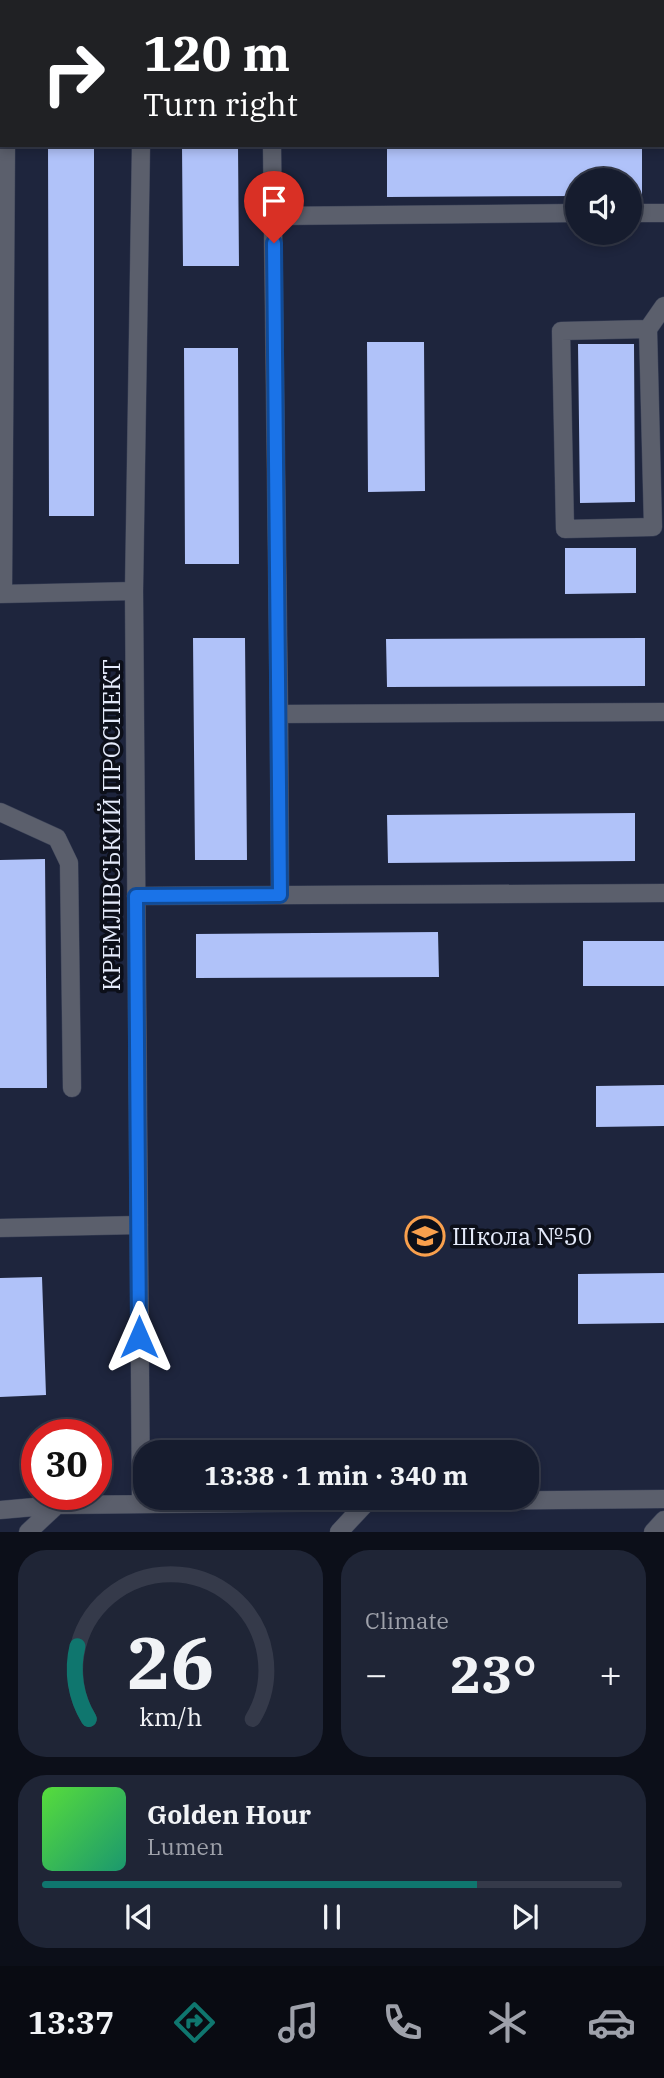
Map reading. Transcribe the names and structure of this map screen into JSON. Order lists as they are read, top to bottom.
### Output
{
  "streets": {
    "street": ["КРЕМЛІВСЬКИЙ ПРОСПЕКТ"]
  },
  "places": {
    "school or university": ["Школа №50"]
  },
  "page": {
    "turn": ["120 m", "Turn right"],
    "limit": "30",
    "trip": "13:38 · 1 min · 340 m",
    "tile": "Climate",
    "heat": ["−", "23°", "+"],
    "song": ["Golden Hour", "Lumen"],
    "tabs": "13:37",
    "gauge": ["26", "km/h"]
  }
}
